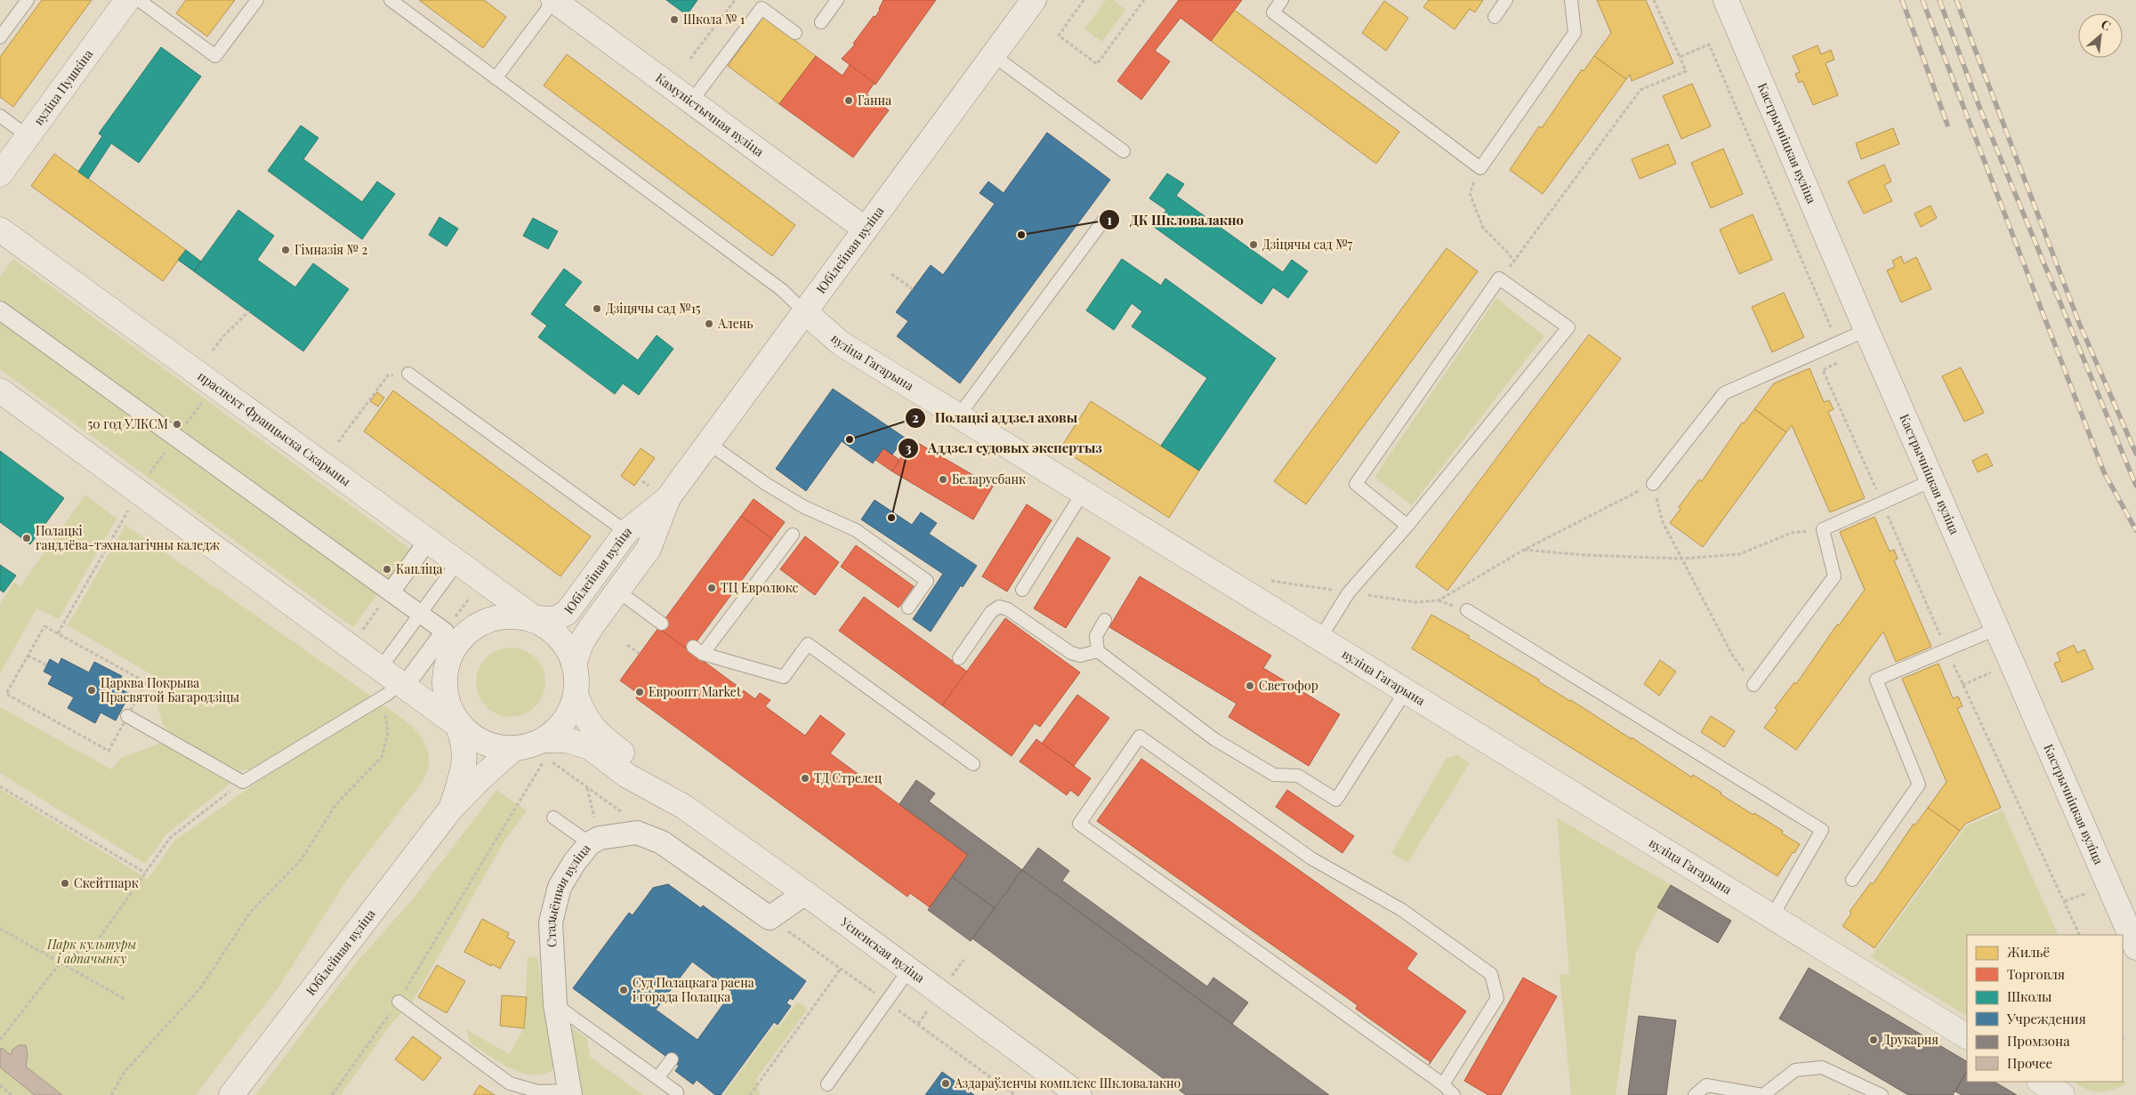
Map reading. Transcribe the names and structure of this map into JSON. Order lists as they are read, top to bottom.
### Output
{
  "streets": {
    "main road": [
      "вуліца Пушкіна",
      "Камуністычная вуліца",
      "Кастрычніцкая вуліца",
      "Юбілейная вуліца",
      "вуліца Гагарына",
      "праспект Францыска Скарыны",
      "Успенская вуліца"
    ],
    "street": ["Стадыённая вуліца"]
  },
  "crossings": [
    ["Камуністычная вуліца", "Юбілейная вуліца"],
    ["Юбілейная вуліца", "вуліца Гагарына"],
    ["Юбілейная вуліца", "праспект Францыска Скарыны"],
    ["Юбілейная вуліца", "Успенская вуліца"],
    ["праспект Францыска Скарыны", "Успенская вуліца"],
    ["Стадыённая вуліца", "Успенская вуліца"]
  ],
  "parks": ["Парк культуры і адпачынку"],
  "places": [
    "Школа № 1",
    "Ганна",
    "ДК Шкловалакно",
    "Дзіцячы сад №7",
    "Гімназія № 2",
    "Дзіцячы сад №15",
    "Алень",
    "50 год УЛКСМ",
    "Полацкі аддзел аховы",
    "Беларусбанк",
    "Аддзел судовых экспертыз",
    "Полацкі гандлёва-тэхналагічны каледж",
    "Капліца",
    "ТЦ Евролюкс",
    "Светофор",
    "Царква Покрыва Прасвятой Багародзіцы",
    "Евроопт Market",
    "ТД Стрелец",
    "Скейтпарк",
    "Суд Полацкага раена і горада Полацка",
    "Друкарня",
    "Аздараўленчы комплекс Шкловалакно"
  ],
  "legend": [
    "Жильё",
    "Торговля",
    "Школы",
    "Учреждения",
    "Промзона",
    "Прочее"
  ],
  "north": "top right"
}
